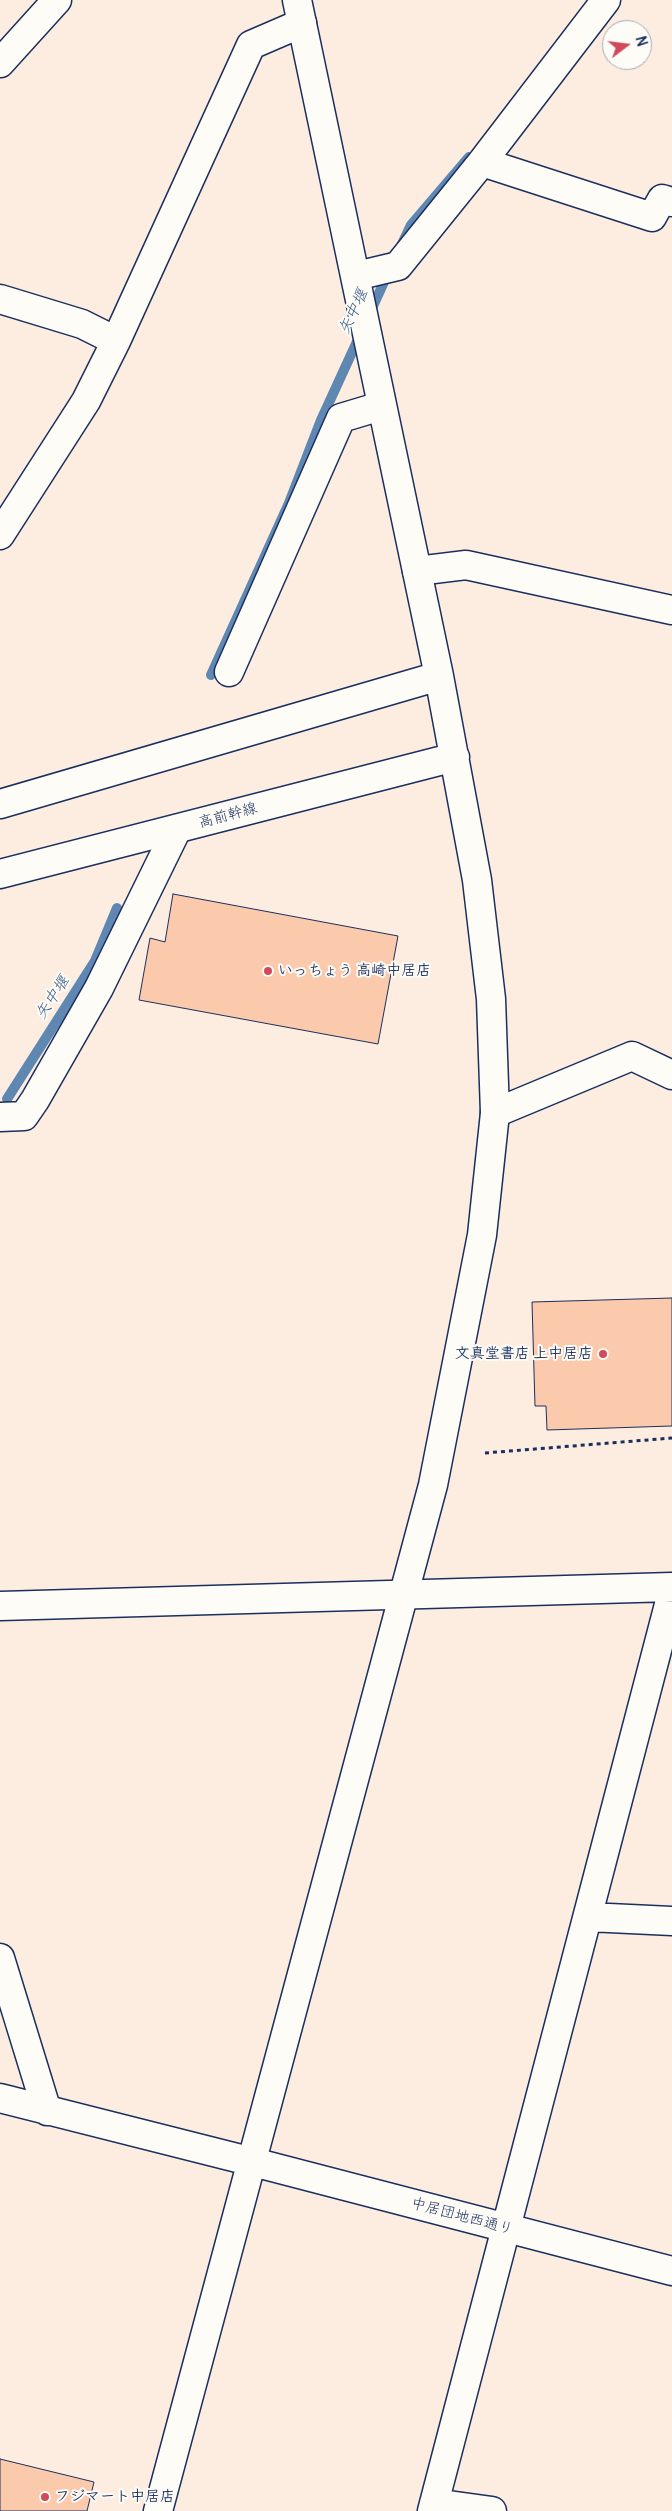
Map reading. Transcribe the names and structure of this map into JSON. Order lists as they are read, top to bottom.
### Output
{
  "streets": {
    "street": ["高前幹線", "中居団地西通り"]
  },
  "water": ["矢中堰"],
  "places": ["いっちょう 高崎中居店", "文真堂書店 上中居店", "フジマート中居店"],
  "north": "right"
}
